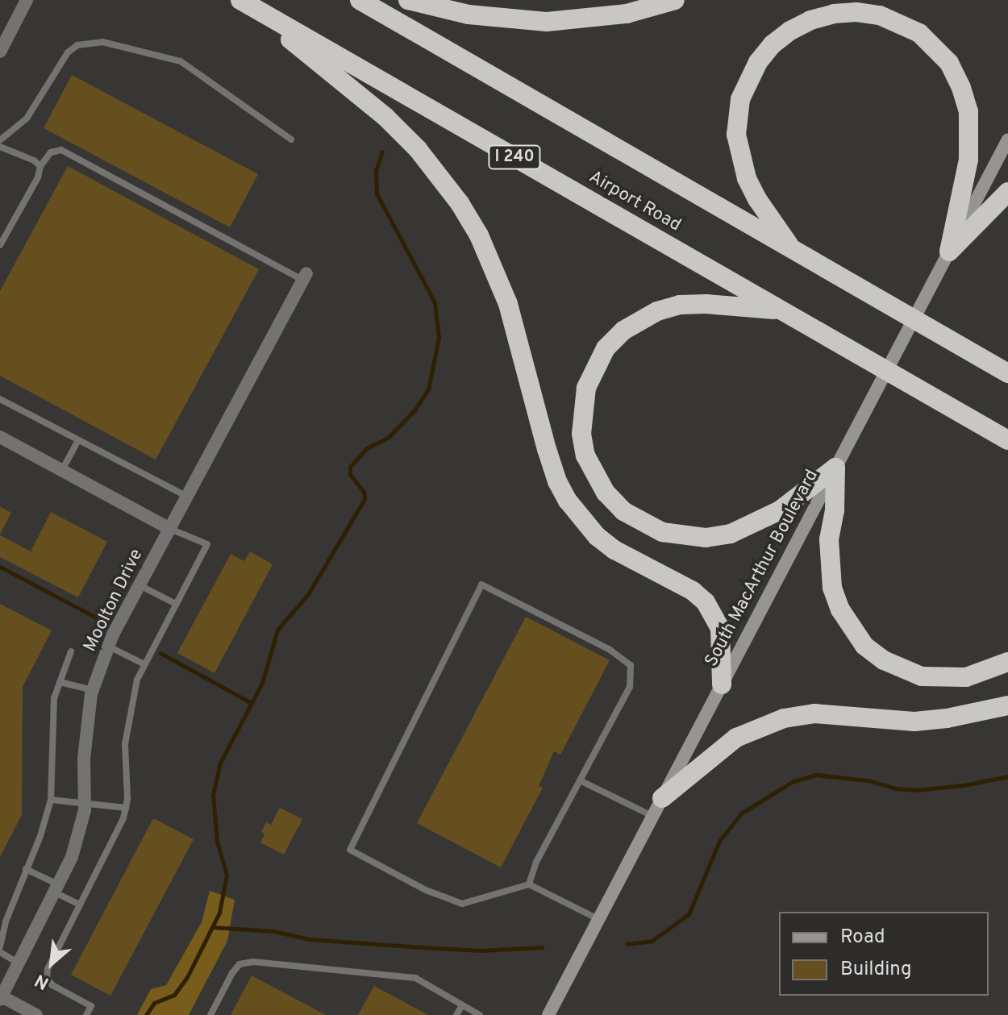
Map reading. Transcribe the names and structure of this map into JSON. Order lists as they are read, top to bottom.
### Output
{
  "streets": {
    "highway": ["I 240", "Airport Road"],
    "main road": ["South MacArthur Boulevard"],
    "street": ["Moolton Drive"]
  },
  "legend": ["Road", "Building"],
  "north": "bottom left"
}
